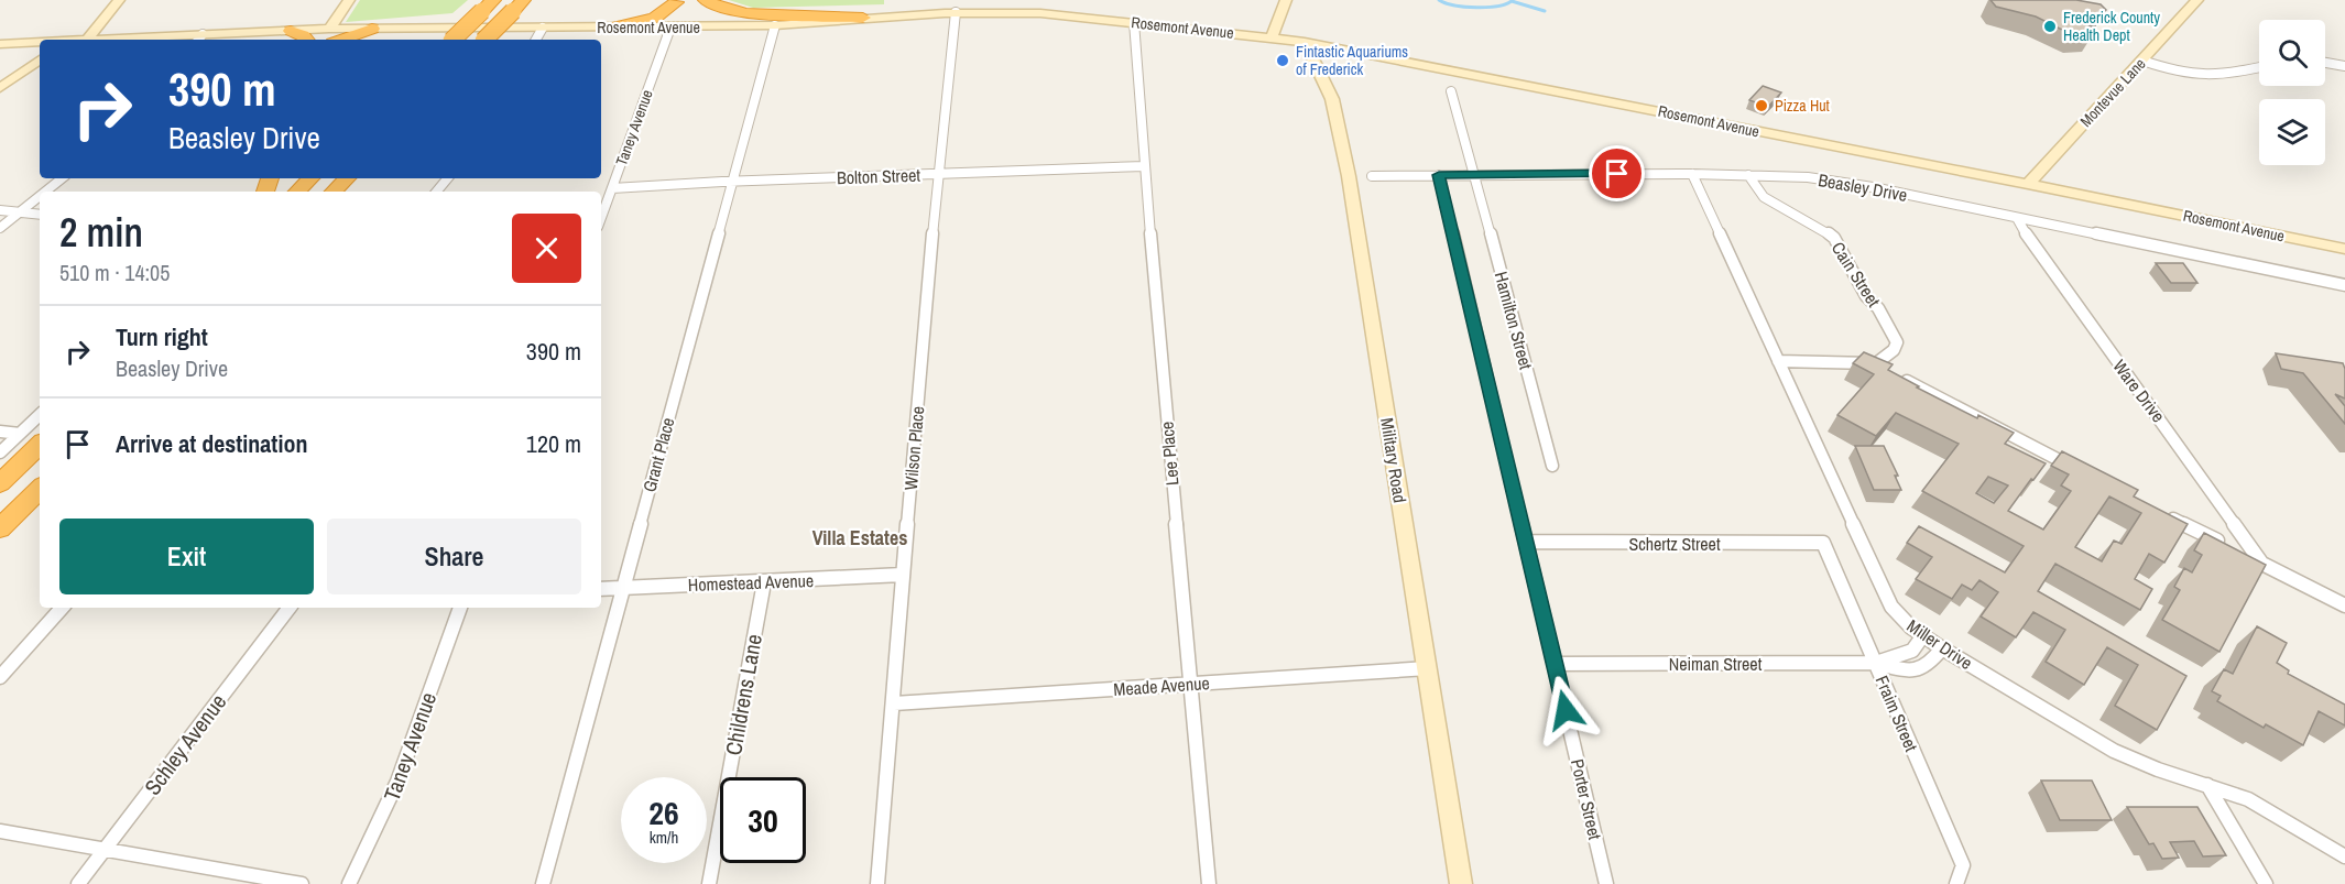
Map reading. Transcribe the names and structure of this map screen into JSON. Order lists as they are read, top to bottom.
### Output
{
  "streets": {
    "main road": ["Rosemont Avenue", "Montevue Lane", "Military Road"],
    "street": [
      "Taney Avenue",
      "Bolton Street",
      "Beasley Drive",
      "Cain Street",
      "Hamilton Street",
      "Ware Drive",
      "Wilson Place",
      "Lee Place",
      "Grant Place",
      "Schertz Street",
      "Homestead Avenue",
      "Miller Drive",
      "Neiman Street",
      "Meade Avenue",
      "Childrens Lane",
      "Fraim Street",
      "Schley Avenue",
      "Porter Street"
    ]
  },
  "crossings": [
    ["Rosemont Avenue", "Montevue Lane"],
    ["Rosemont Avenue", "Taney Avenue"],
    ["Rosemont Avenue", "Wilson Place"],
    ["Rosemont Avenue", "Lee Place"],
    ["Rosemont Avenue", "Grant Place"],
    ["Rosemont Avenue", "Military Road"],
    ["Taney Avenue", "Bolton Street"],
    ["Bolton Street", "Wilson Place"],
    ["Bolton Street", "Lee Place"],
    ["Bolton Street", "Grant Place"],
    ["Beasley Drive", "Cain Street"],
    ["Beasley Drive", "Hamilton Street"],
    ["Beasley Drive", "Ware Drive"],
    ["Beasley Drive", "Miller Drive"],
    ["Beasley Drive", "Porter Street"],
    ["Wilson Place", "Homestead Avenue"],
    ["Wilson Place", "Meade Avenue"],
    ["Lee Place", "Meade Avenue"],
    ["Grant Place", "Homestead Avenue"],
    ["Military Road", "Meade Avenue"],
    ["Schertz Street", "Fraim Street"],
    ["Schertz Street", "Porter Street"],
    ["Homestead Avenue", "Childrens Lane"],
    ["Miller Drive", "Neiman Street"],
    ["Neiman Street", "Fraim Street"],
    ["Neiman Street", "Porter Street"]
  ],
  "districts": ["Villa Estates"],
  "places": ["Frederick County Health Dept", "Fintastic Aquariums of Frederick", "Pizza Hut"],
  "page": {
    "turn": ["390 m", "Beasley Drive"],
    "heading": ["2 min", "510 m · 14:05"],
    "list": [
      {
        "name": "Turn right",
        "note": "Beasley Drive",
        "value": "390 m"
      },
      {
        "name": "Arrive at destination",
        "value": "120 m"
      }
    ],
    "buttons": ["Exit", "Share"],
    "speed": "26 km/h",
    "limit": "30"
  }
}
